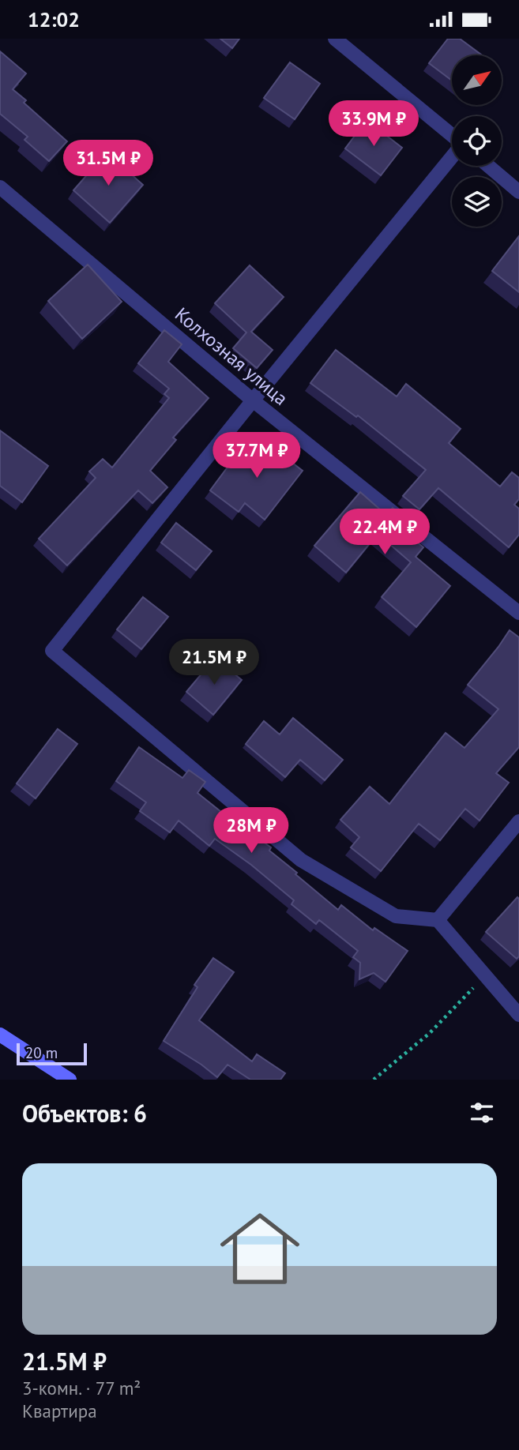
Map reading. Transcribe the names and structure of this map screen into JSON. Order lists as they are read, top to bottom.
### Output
{
  "streets": {
    "street": ["Колхозная улица"]
  },
  "scale_bar": "20 m",
  "north": "top right",
  "page": {
    "status": "12:02",
    "price": [
      "33.9M ₽",
      "31.5M ₽",
      "37.7M ₽",
      "22.4M ₽",
      "21.5M ₽",
      "28M ₽"
    ],
    "scale": "20 m",
    "heading": "Объектов: 6",
    "list": [
      {
        "name": "21.5M ₽",
        "note": "3-комн. · 77 m² · Квартира"
      }
    ]
  }
}
